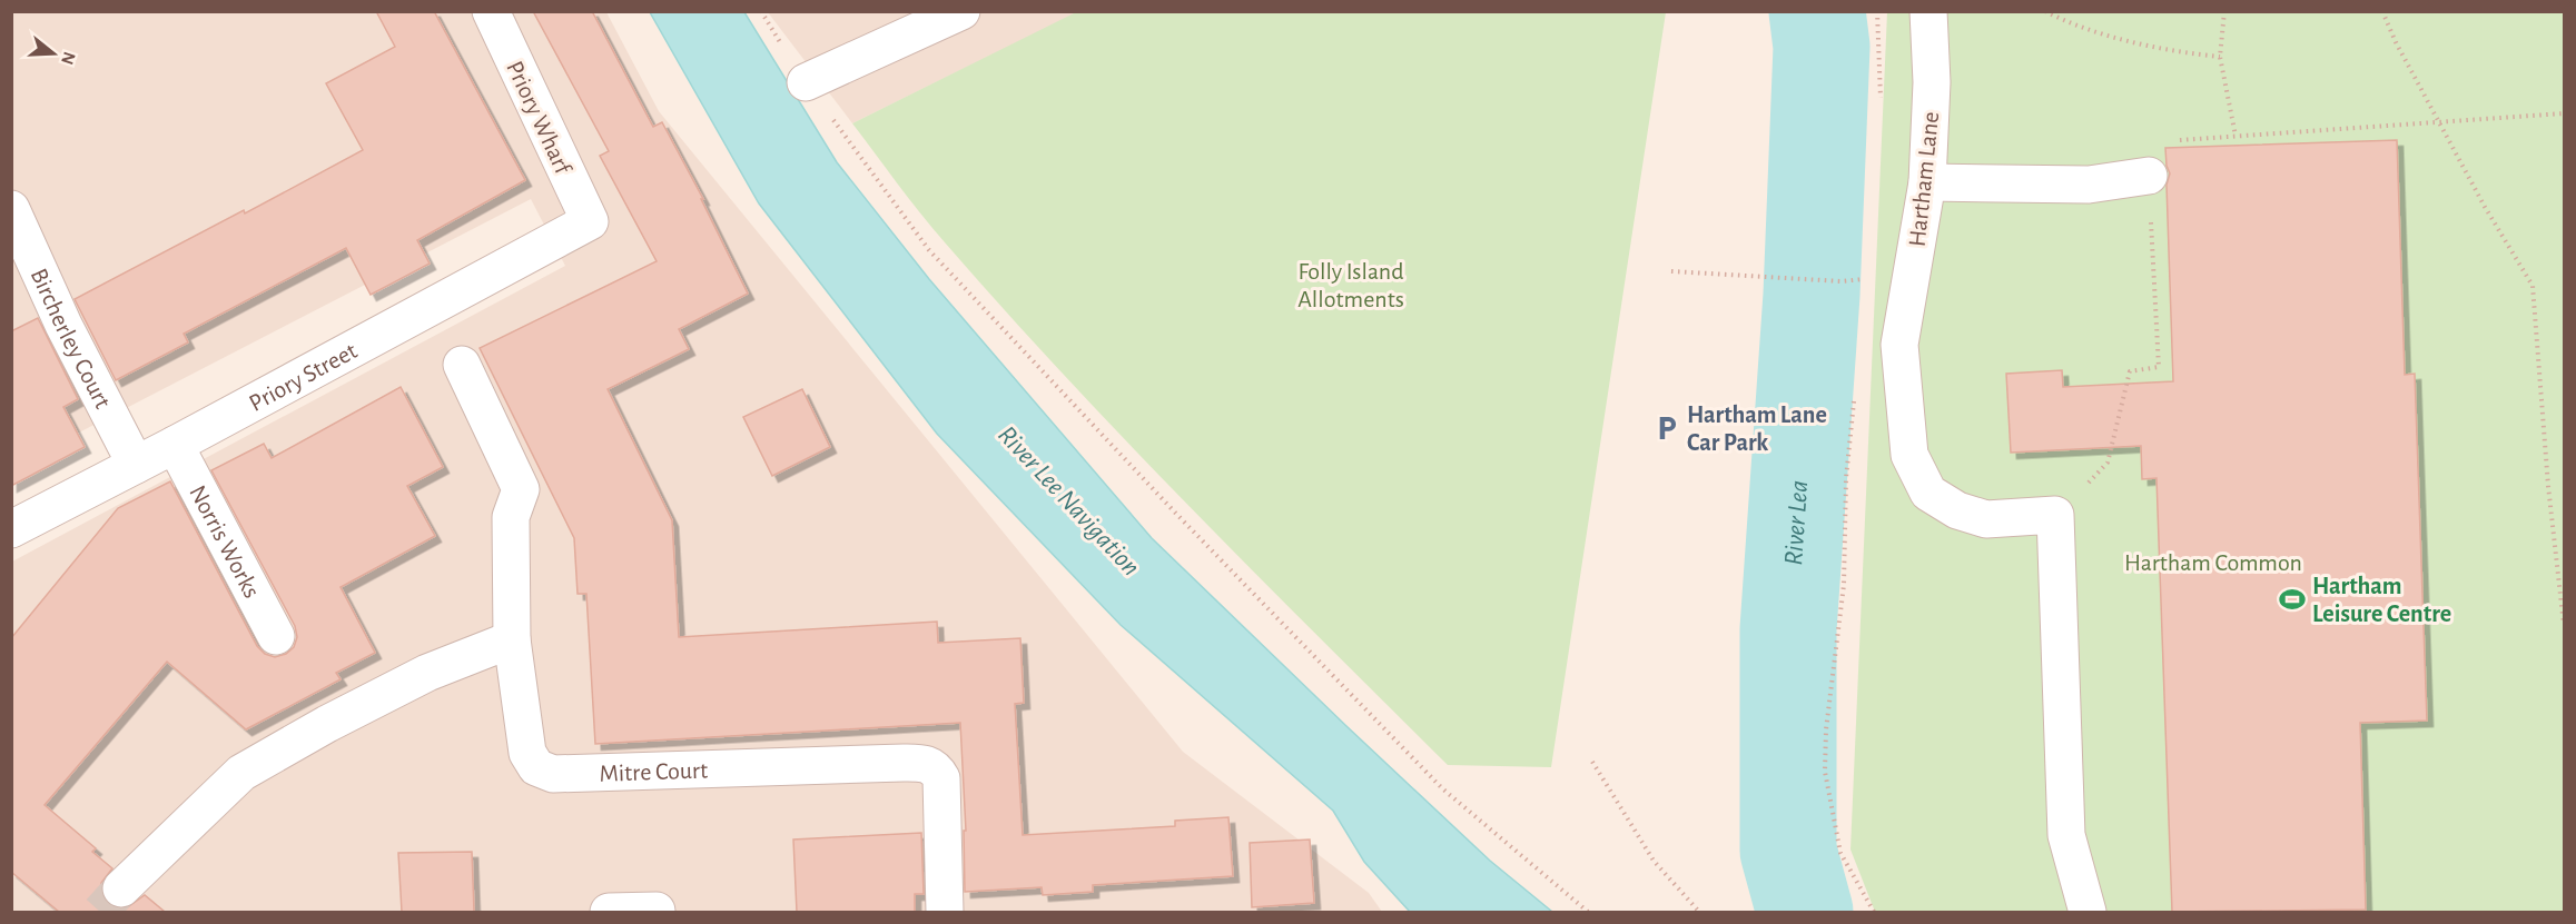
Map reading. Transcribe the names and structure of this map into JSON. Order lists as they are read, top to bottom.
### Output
{
  "streets": {
    "street": [
      "Priory Wharf",
      "Hartham Lane",
      "Bircherley Court",
      "Priory Street",
      "Norris Works",
      "Mitre Court"
    ]
  },
  "crossings": [
    ["Priory Wharf", "Priory Street"],
    ["Bircherley Court", "Priory Street"],
    ["Priory Street", "Norris Works"]
  ],
  "water": ["River Lee Navigation", "River Lea"],
  "parks": ["Folly Island Allotments", "Hartham Common"],
  "places": {
    "parking": ["Hartham Lane Car Park"],
    "sports": ["Hartham Leisure Centre"]
  },
  "north": "right"
}
